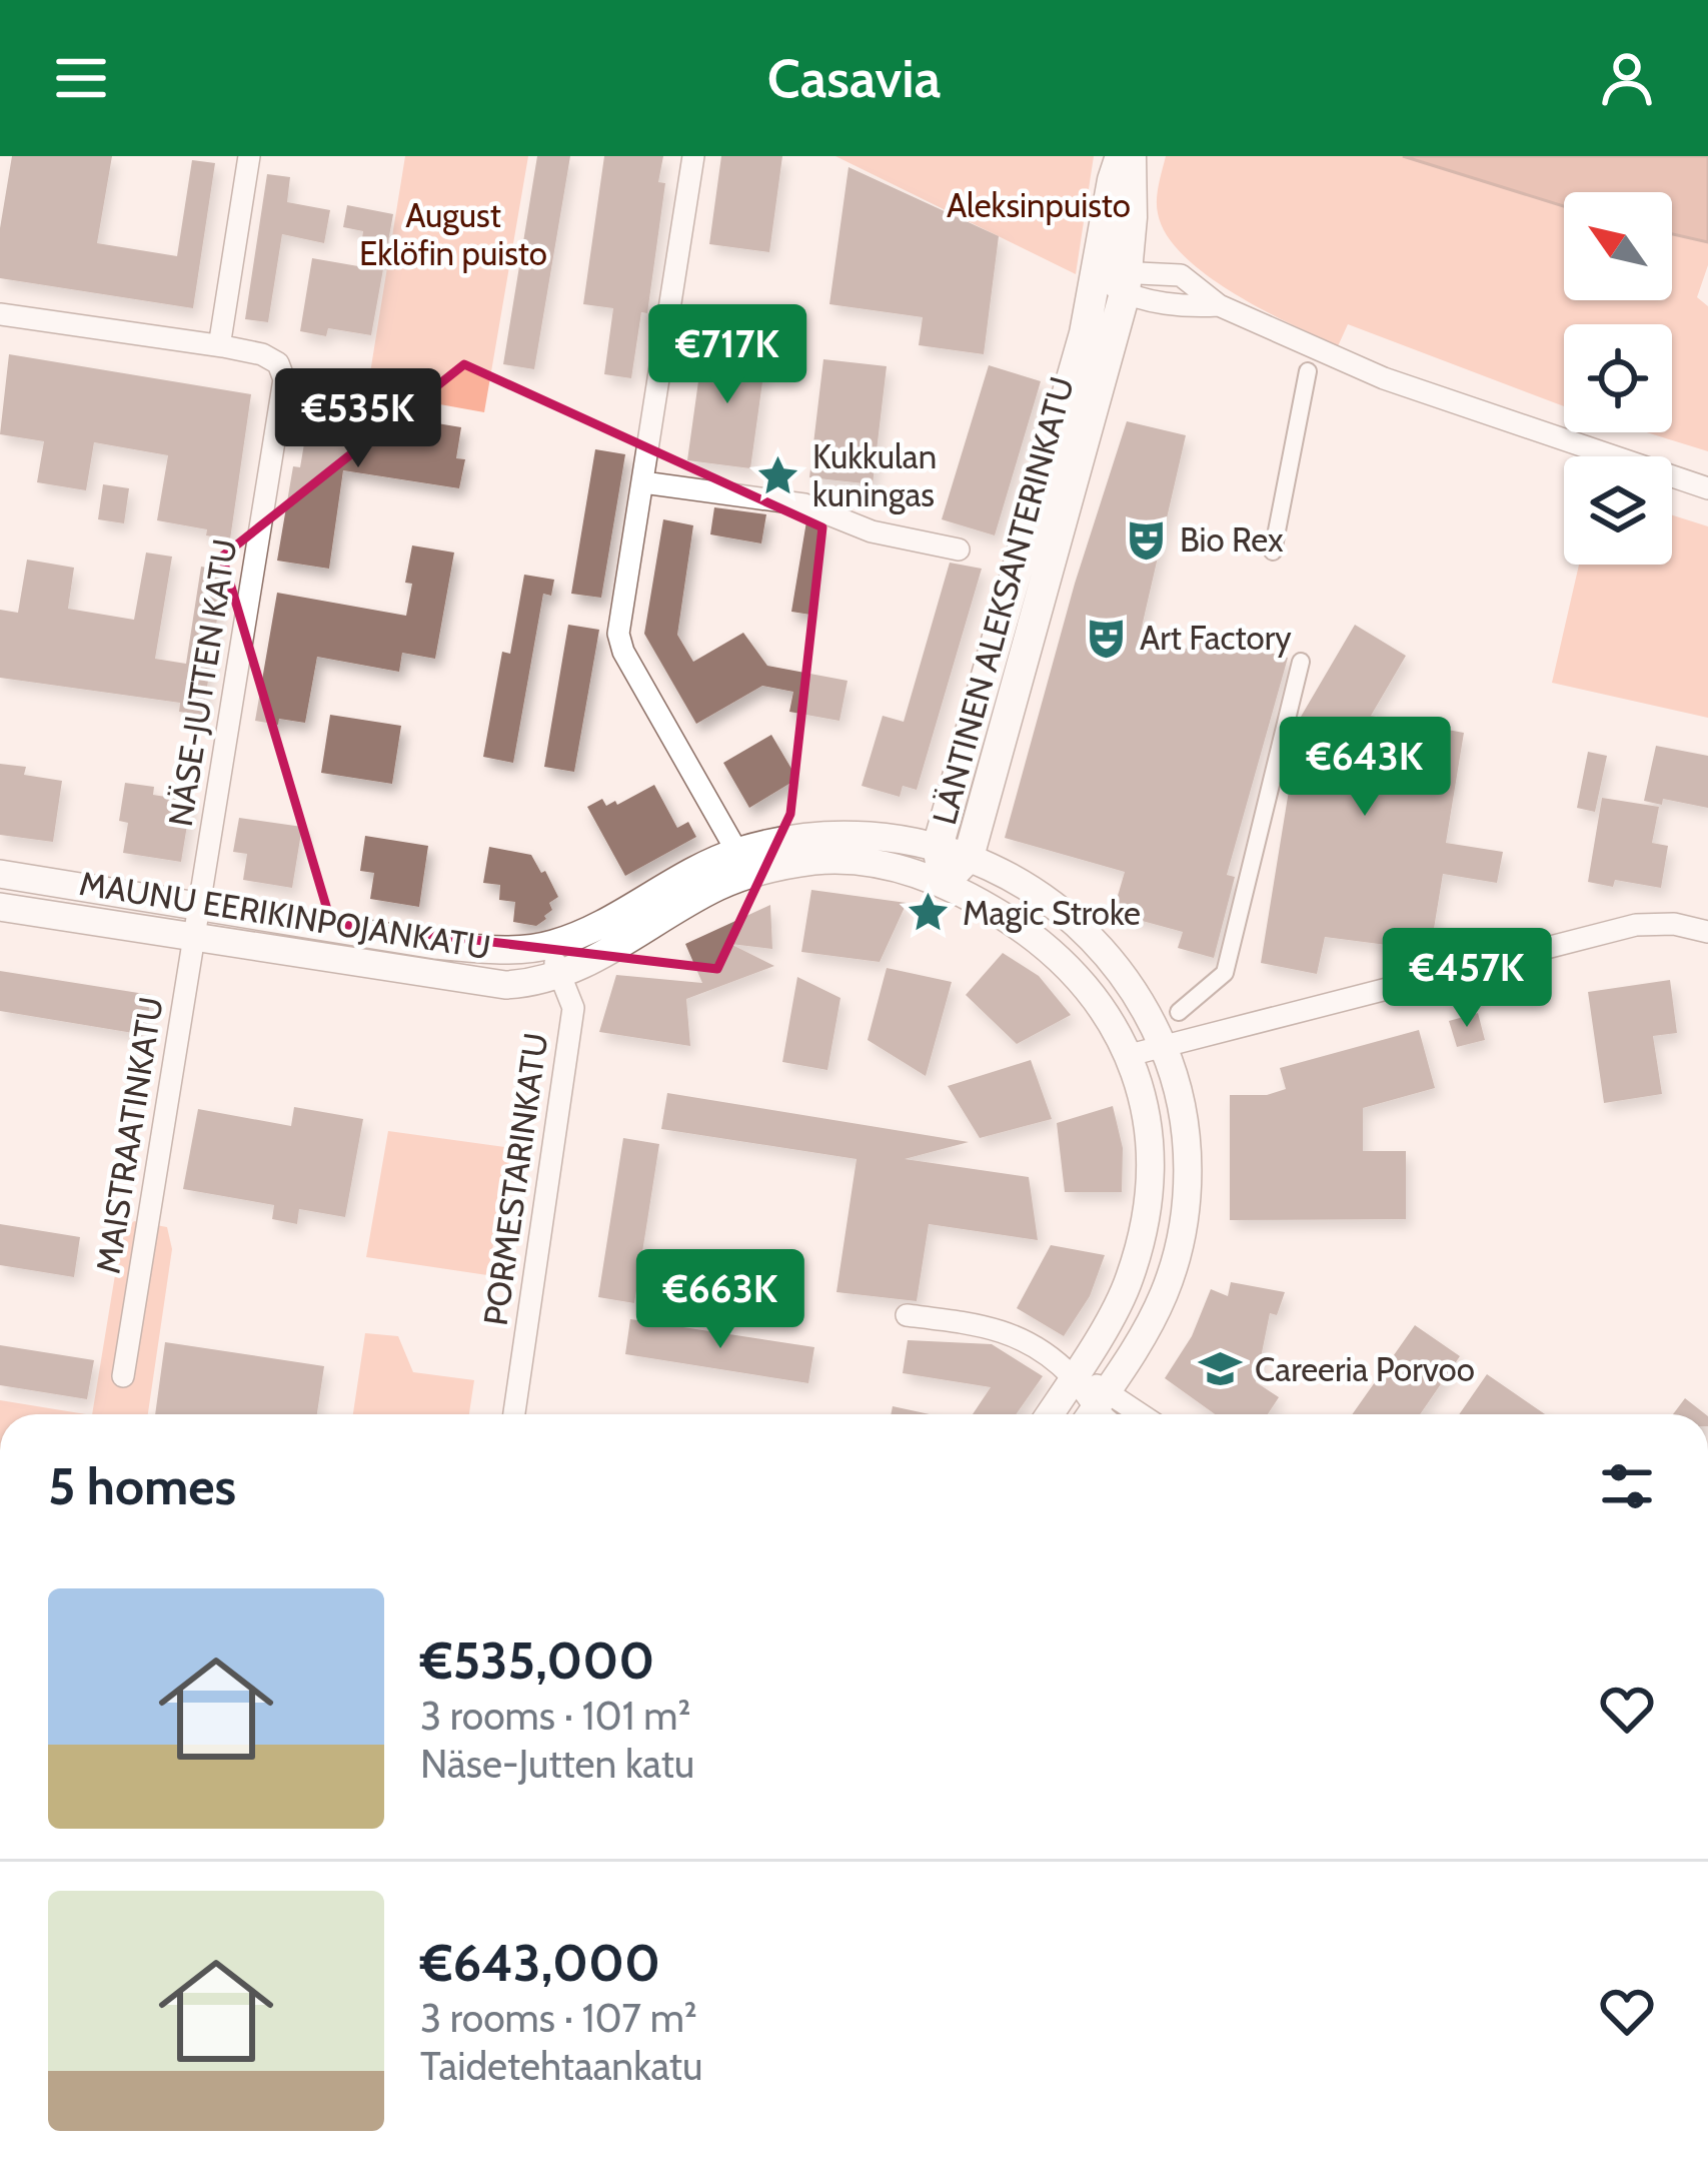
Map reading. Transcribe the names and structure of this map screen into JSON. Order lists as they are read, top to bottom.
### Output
{
  "streets": {
    "main road": ["LÄNTINEN ALEKSANTERINKATU"],
    "street": [
      "NÄSE-JUTTEN KATU",
      "MAUNU EERIKINPOJANKATU",
      "MAISTRAATINKATU",
      "PORMESTARINKATU"
    ]
  },
  "crossings": [
    ["NÄSE-JUTTEN KATU", "MAUNU EERIKINPOJANKATU"],
    ["NÄSE-JUTTEN KATU", "MAISTRAATINKATU"],
    ["MAUNU EERIKINPOJANKATU", "MAISTRAATINKATU"],
    ["MAUNU EERIKINPOJANKATU", "PORMESTARINKATU"]
  ],
  "parks": ["Aleksinpuisto", "August Eklöfin puisto"],
  "places": {
    "place": ["Kukkulan kuningas", "Magic Stroke"],
    "theatre": ["Bio Rex", "Art Factory"],
    "school or university": ["Careeria Porvoo"]
  },
  "north": "top left",
  "page": {
    "header": "Casavia",
    "price": [
      "€717K",
      "€535K",
      "€643K",
      "€457K",
      "€663K"
    ],
    "heading": "5 homes",
    "list": [
      {
        "name": "€535,000",
        "note": "3 rooms · 101 m² · Näse-Jutten katu"
      },
      {
        "name": "€643,000",
        "note": "3 rooms · 107 m² · Taidetehtaankatu"
      }
    ]
  }
}
